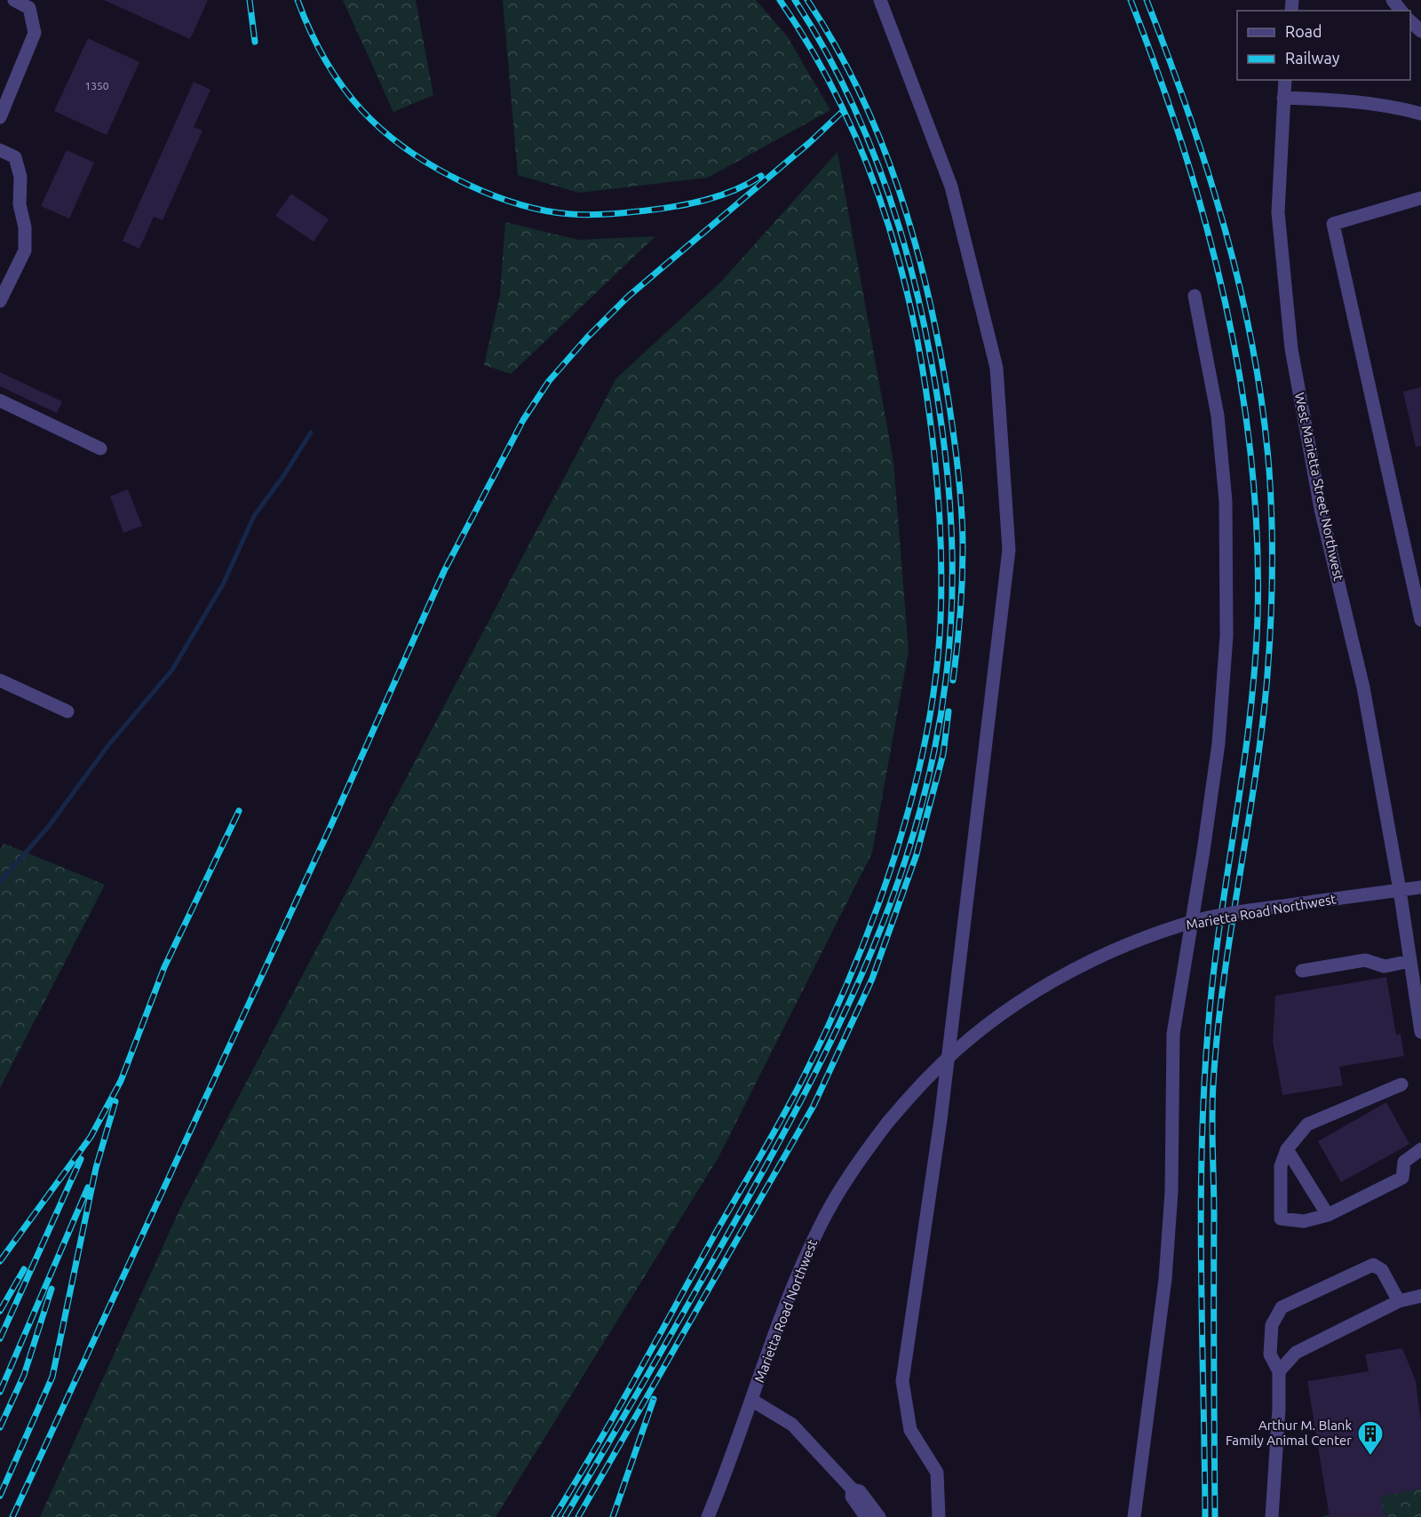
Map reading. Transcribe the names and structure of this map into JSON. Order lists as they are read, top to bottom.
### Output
{
  "streets": {
    "street": ["West Marietta Street Northwest", "Marietta Road Northwest"]
  },
  "crossings": [
    ["West Marietta Street Northwest", "Marietta Road Northwest"]
  ],
  "places": {
    "building": ["Arthur M. Blank Family Animal Center"]
  },
  "house_numbers": ["1350"],
  "legend": ["Road", "Railway"]
}
